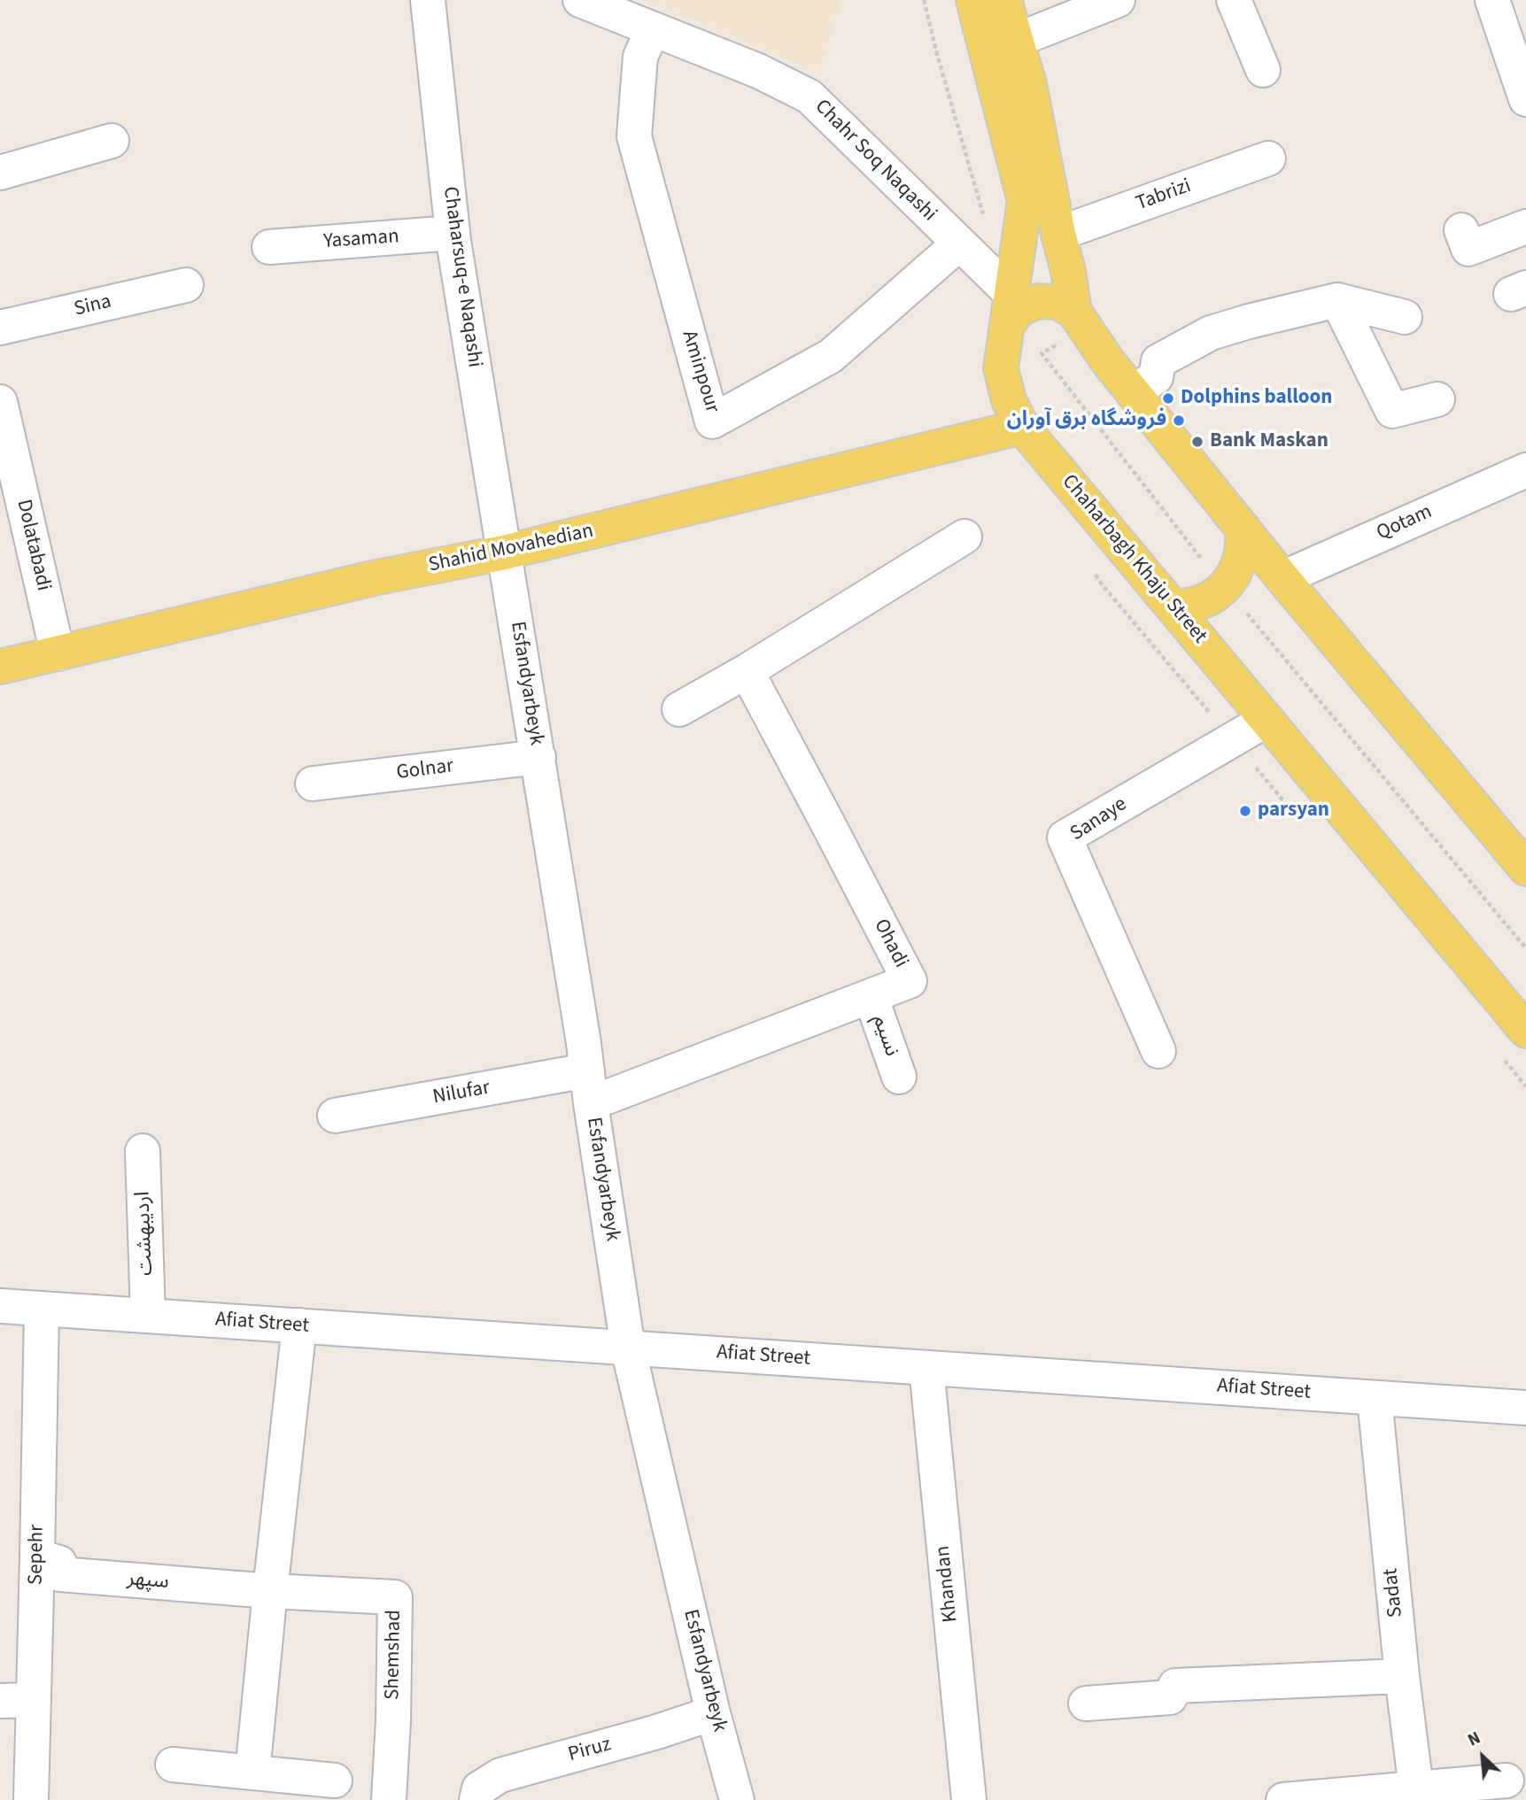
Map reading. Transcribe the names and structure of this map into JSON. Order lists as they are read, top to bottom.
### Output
{
  "streets": {
    "main road": ["Shahid Movahedian", "Chaharbagh Khaju Street"],
    "street": [
      "Chahr Soq Naqashi",
      "Tabrizi",
      "Yasaman",
      "Chaharsuq-e Naqashi",
      "Sina",
      "Aminpour",
      "Qotam",
      "Dolatabadi",
      "Esfandyarbeyk",
      "Golnar",
      "Sanaye",
      "Ohadi",
      "نسیم",
      "Nilufar",
      "اردیبهشت",
      "Afiat Street",
      "Sepehr",
      "سپهر",
      "Khandan",
      "Sadat",
      "Shemshad",
      "Piruz"
    ]
  },
  "crossings": [
    ["Chahr Soq Naqashi", "Aminpour"],
    ["Chahr Soq Naqashi", "Chaharbagh Khaju Street"],
    ["Yasaman", "Chaharsuq-e Naqashi"],
    ["Chaharsuq-e Naqashi", "Shahid Movahedian"],
    ["Chaharsuq-e Naqashi", "Esfandyarbeyk"],
    ["Dolatabadi", "Shahid Movahedian"],
    ["Shahid Movahedian", "Chaharbagh Khaju Street"],
    ["Shahid Movahedian", "Esfandyarbeyk"],
    ["Chaharbagh Khaju Street", "Sanaye"],
    ["Esfandyarbeyk", "Golnar"],
    ["Esfandyarbeyk", "Ohadi"],
    ["Esfandyarbeyk", "Nilufar"],
    ["Esfandyarbeyk", "Afiat Street"],
    ["Esfandyarbeyk", "Piruz"],
    ["Ohadi", "نسیم"],
    ["Ohadi", "Nilufar"],
    ["اردیبهشت", "Afiat Street"],
    ["Afiat Street", "Sepehr"],
    ["Afiat Street", "Khandan"],
    ["Afiat Street", "Sadat"],
    ["Sepehr", "سپهر"],
    ["سپهر", "Shemshad"]
  ],
  "places": [
    "Dolphins balloon",
    "فروشگاه برق آوران",
    "Bank Maskan",
    "parsyan"
  ],
  "north": "top left"
}
